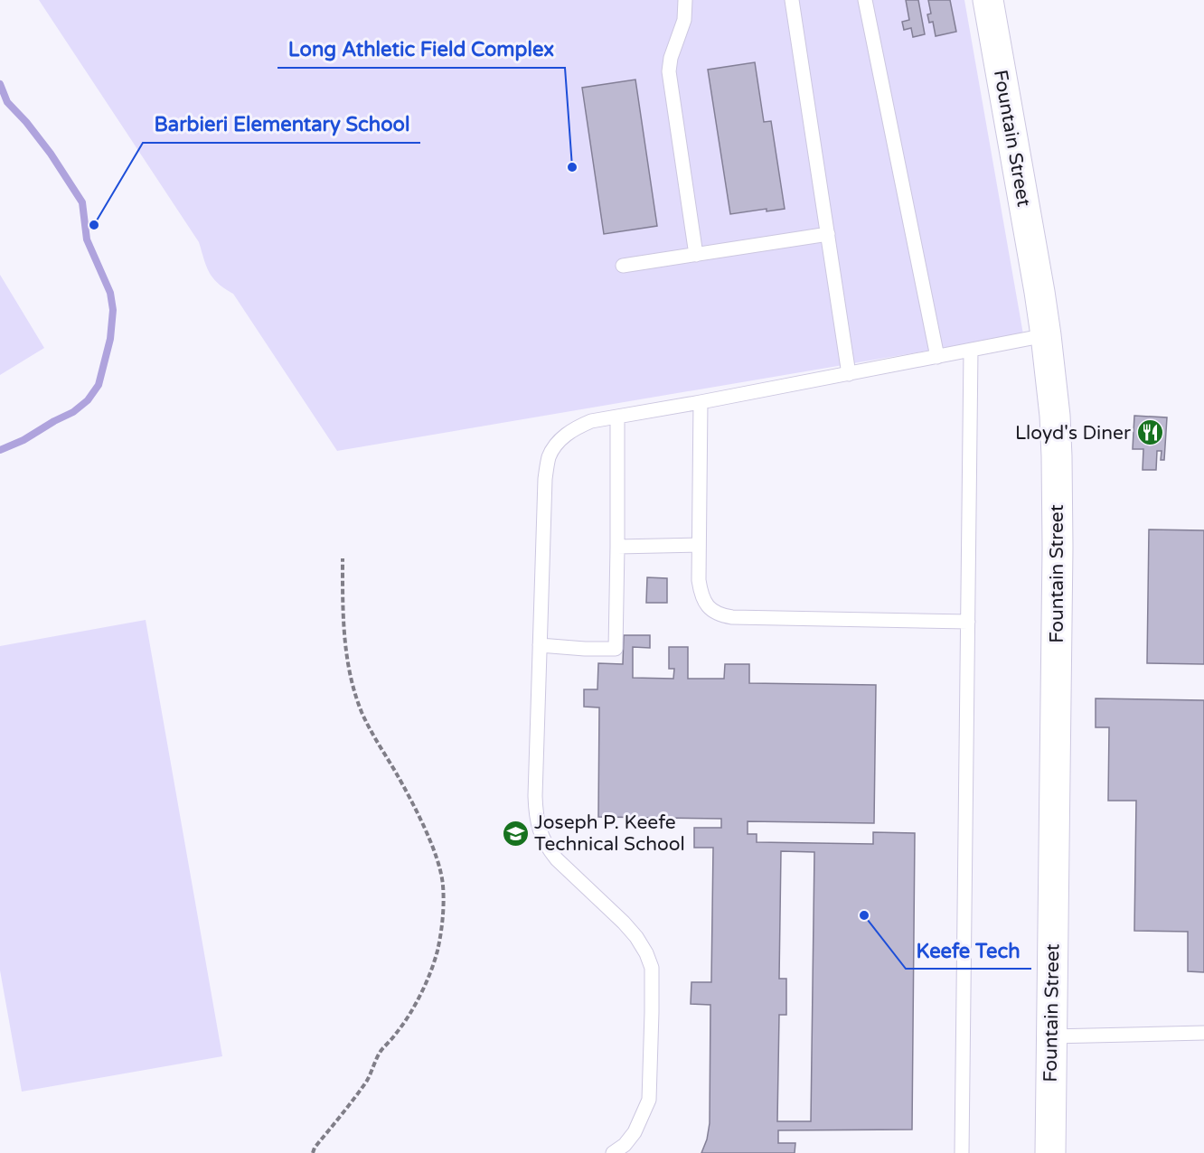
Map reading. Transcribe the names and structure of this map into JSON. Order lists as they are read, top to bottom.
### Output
{
  "streets": {
    "street": ["Fountain Street"]
  },
  "places": {
    "other": ["Long Athletic Field Complex", "Barbieri Elementary School", "Keefe Tech"],
    "restaurant": ["Lloyd's Diner"],
    "school or university": ["Joseph P. Keefe Technical School"]
  }
}
